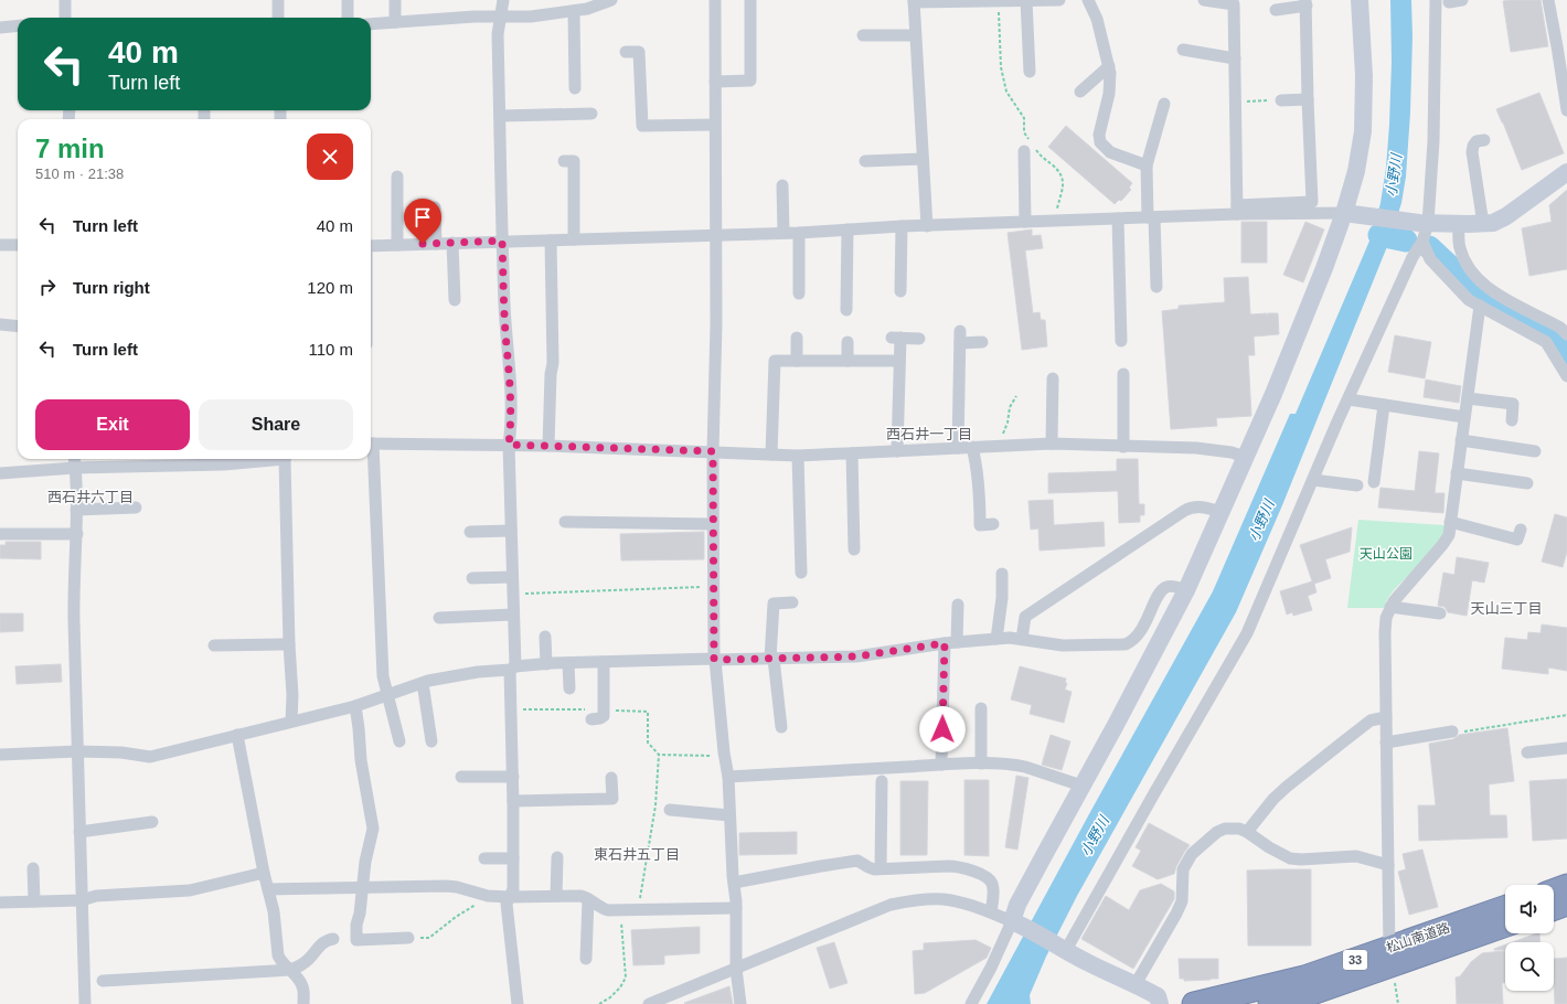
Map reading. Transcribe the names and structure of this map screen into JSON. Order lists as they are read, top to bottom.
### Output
{
  "streets": {
    "highway": ["松山南道路", "33"]
  },
  "districts": [
    "西石井一丁目",
    "西石井六丁目",
    "天山三丁目",
    "東石井五丁目"
  ],
  "water": ["小野川"],
  "parks": ["天山公園"],
  "page": {
    "turn": ["40 m", "Turn left"],
    "heading": ["7 min", "510 m · 21:38"],
    "list": [
      {
        "name": "Turn left",
        "value": "40 m"
      },
      {
        "name": "Turn right",
        "value": "120 m"
      },
      {
        "name": "Turn left",
        "value": "110 m"
      }
    ],
    "buttons": ["Exit", "Share"]
  }
}
